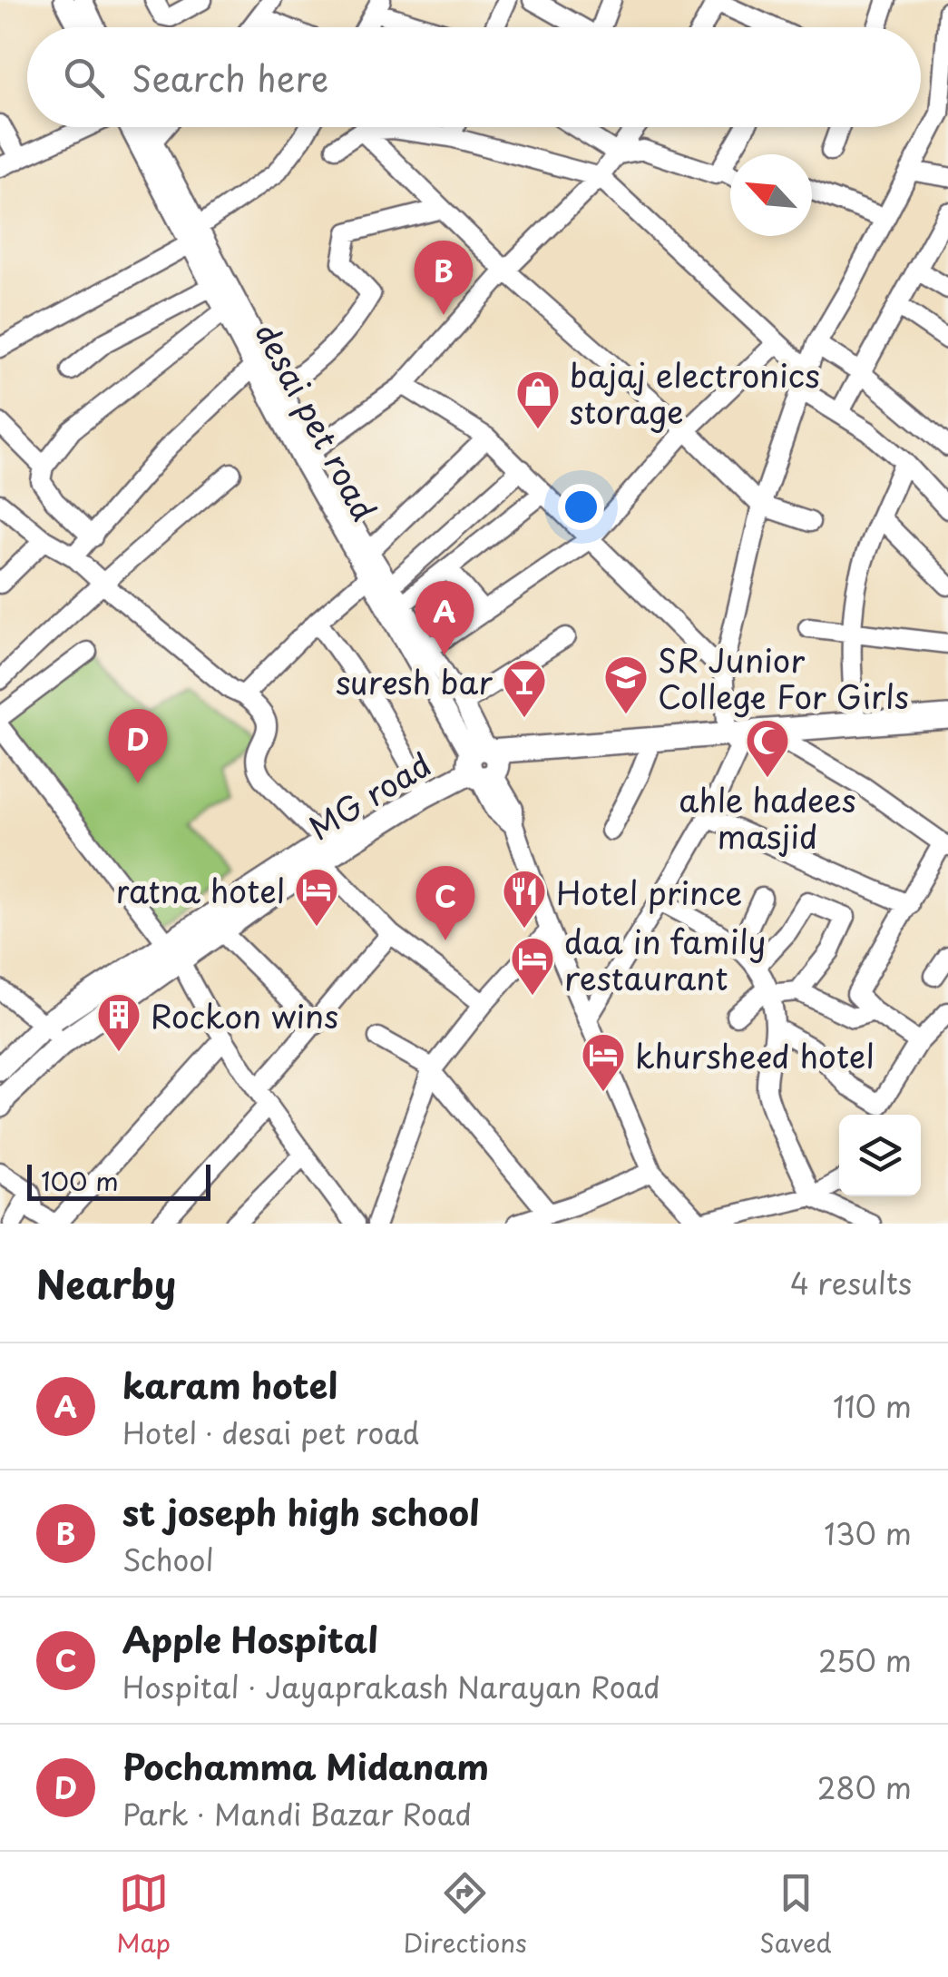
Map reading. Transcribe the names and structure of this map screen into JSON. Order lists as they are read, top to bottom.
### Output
{
  "streets": {
    "main road": ["MG road"],
    "street": ["desai pet road"]
  },
  "crossings": [
    ["desai pet road", "MG road"]
  ],
  "places": {
    "shop": ["bajaj electronics storage"],
    "school or university": ["SR Junior College For Girls"],
    "bar": ["suresh bar"],
    "mosque": ["ahle hadees masjid"],
    "hotel": ["ratna hotel", "daa in family restaurant", "khursheed hotel"],
    "restaurant": ["Hotel prince"],
    "building": ["Rockon wins"]
  },
  "scale_bar": "100 m",
  "north": "top left",
  "page": {
    "search": "Search here",
    "pins": [
      "B",
      "A",
      "D",
      "C"
    ],
    "scale": "100 m",
    "heading": ["Nearby", "4 results"],
    "list": [
      {
        "mark": "A",
        "name": "karam hotel",
        "note": "Hotel · desai pet road",
        "value": "110 m"
      },
      {
        "mark": "B",
        "name": "st joseph high school",
        "note": "School",
        "value": "130 m"
      },
      {
        "mark": "C",
        "name": "Apple Hospital",
        "note": "Hospital · Jayaprakash Narayan Road",
        "value": "250 m"
      },
      {
        "mark": "D",
        "name": "Pochamma Midanam",
        "note": "Park · Mandi Bazar Road",
        "value": "280 m"
      }
    ],
    "nav": ["Map", "Directions", "Saved"]
  }
}
